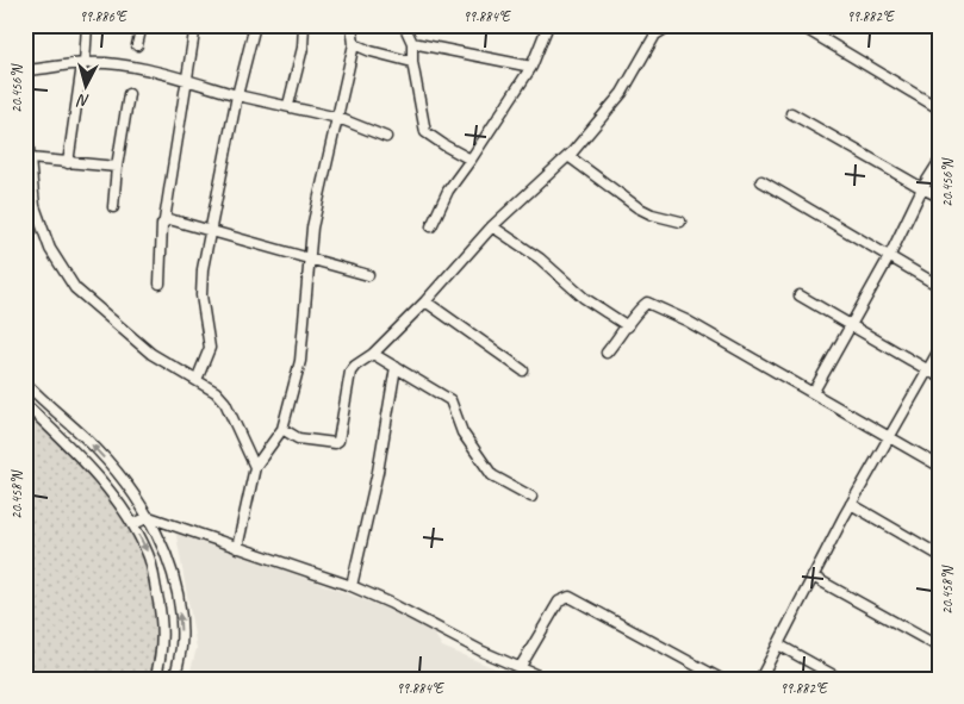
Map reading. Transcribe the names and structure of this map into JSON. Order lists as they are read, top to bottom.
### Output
{
  "north": "bottom",
  "coordinates": [
    "99.886°E",
    "99.884°E",
    "99.882°E",
    "20.456°N",
    "20.458°N"
  ]
}
